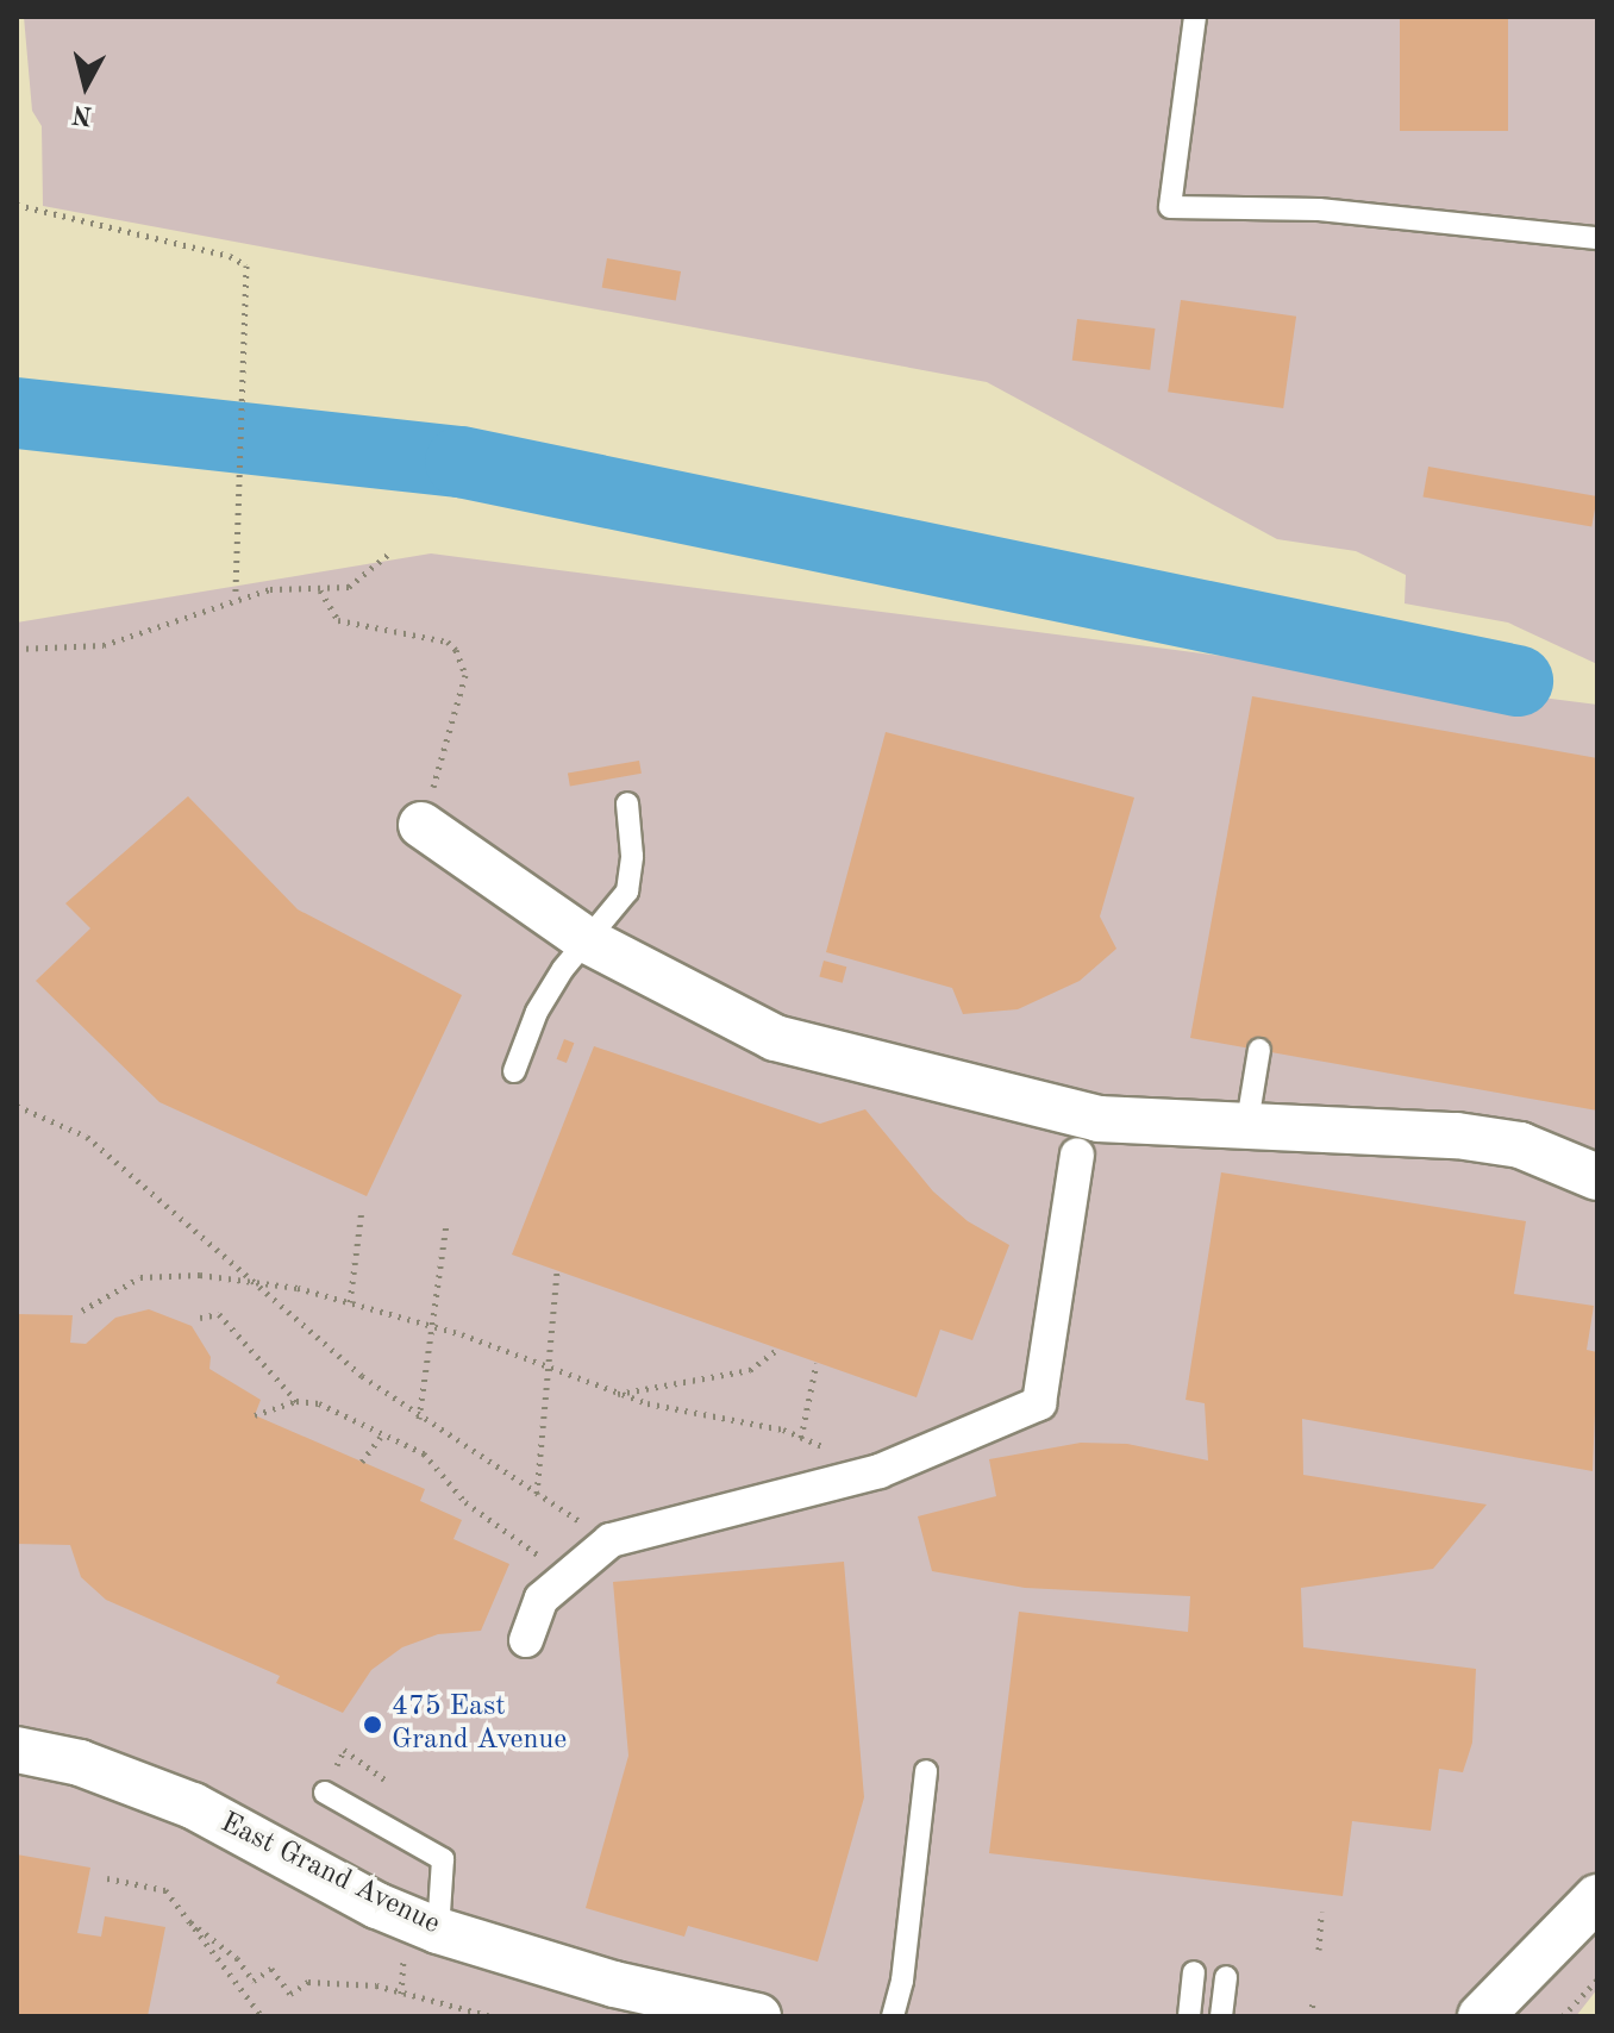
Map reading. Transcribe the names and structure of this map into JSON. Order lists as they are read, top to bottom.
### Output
{
  "streets": {
    "street": ["East Grand Avenue"]
  },
  "places": ["475 East Grand Avenue"],
  "north": "bottom"
}
